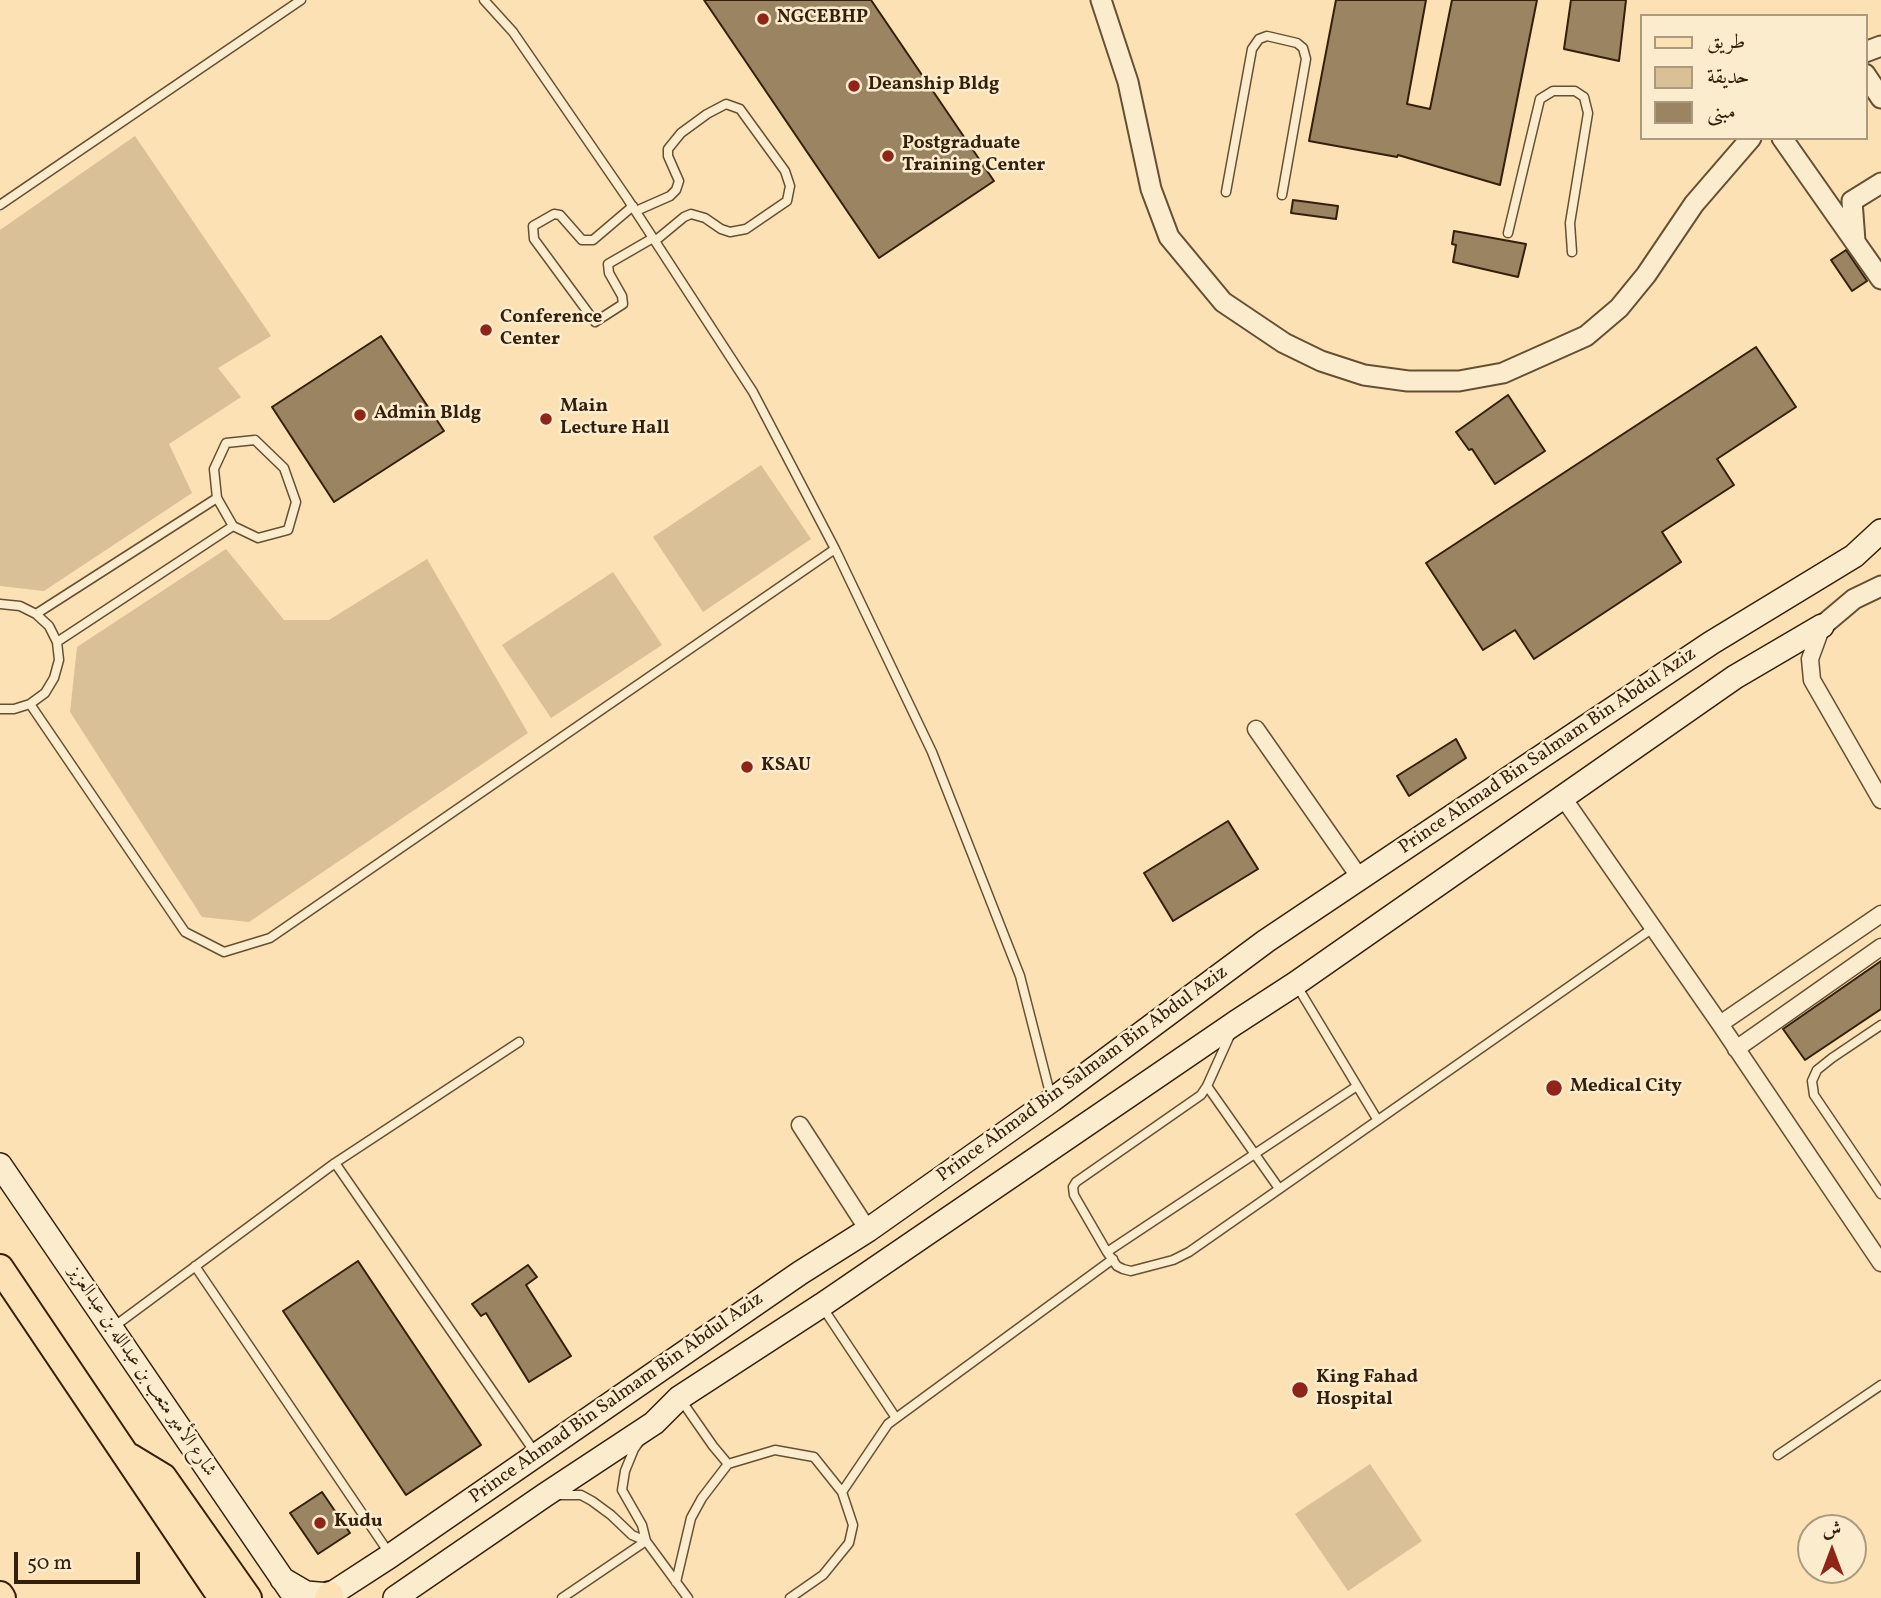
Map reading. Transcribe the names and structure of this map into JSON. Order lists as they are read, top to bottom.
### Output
{
  "streets": {
    "main road": ["Prince Ahmad Bin Salmam Bin Abdul Aziz", "شارع الأمير متعب بن عبدالله بن عبدالعزيز"]
  },
  "crossings": [
    ["Prince Ahmad Bin Salmam Bin Abdul Aziz", "شارع الأمير متعب بن عبدالله بن عبدالعزيز"]
  ],
  "places": [
    "NGCEBHP",
    "Deanship Bldg",
    "Postgraduate Training Center",
    "Conference Center",
    "Admin Bldg",
    "Main Lecture Hall",
    "KSAU",
    "Medical City",
    "King Fahad Hospital",
    "Kudu"
  ],
  "legend": ["طريق", "حديقة", "مبنى"],
  "scale_bar": "50 m",
  "north": "top"
}
